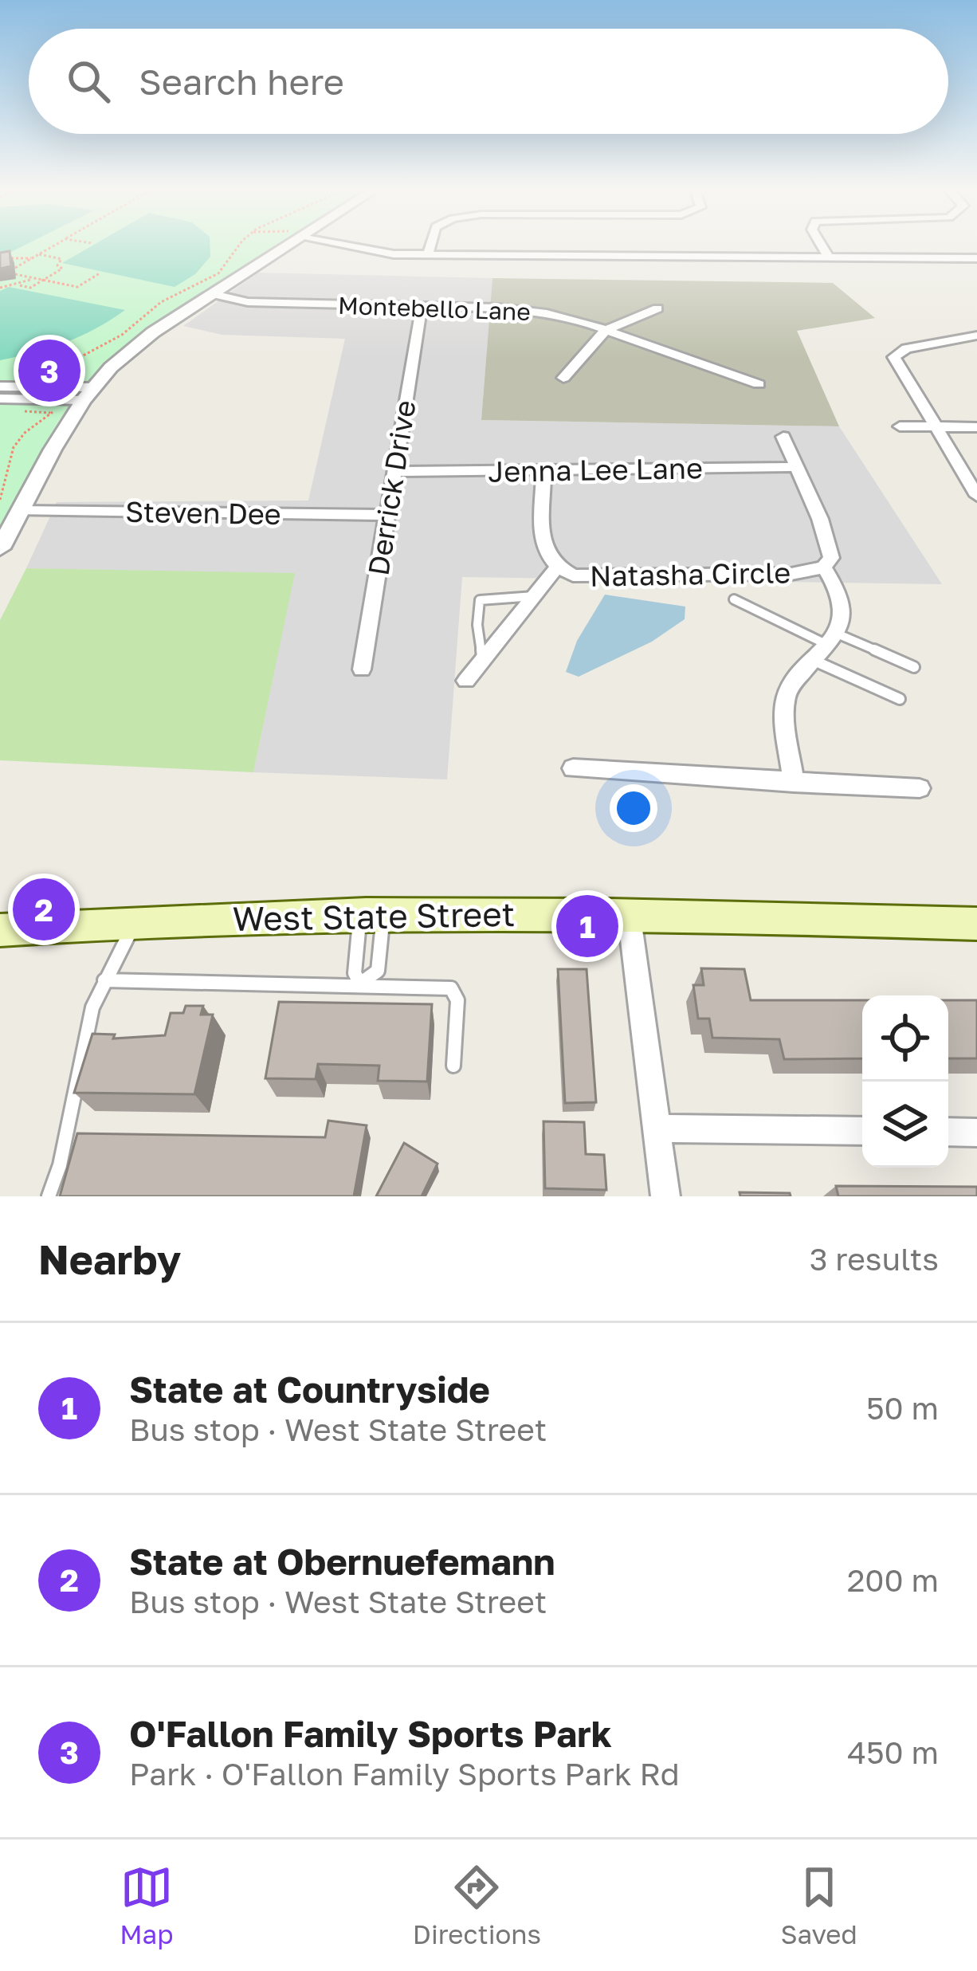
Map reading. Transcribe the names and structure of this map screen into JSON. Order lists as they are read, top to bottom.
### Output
{
  "streets": {
    "main road": ["West State Street"],
    "street": [
      "Montebello Lane",
      "Jenna Lee Lane",
      "Derrick Drive",
      "Steven Dee",
      "Natasha Circle"
    ]
  },
  "crossings": [
    ["Montebello Lane", "Derrick Drive"],
    ["Jenna Lee Lane", "Derrick Drive"],
    ["Derrick Drive", "Steven Dee"]
  ],
  "page": {
    "search": "Search here",
    "pins": ["3", "2", "1"],
    "heading": ["Nearby", "3 results"],
    "list": [
      {
        "mark": "1",
        "name": "State at Countryside",
        "note": "Bus stop · West State Street",
        "value": "50 m"
      },
      {
        "mark": "2",
        "name": "State at Obernuefemann",
        "note": "Bus stop · West State Street",
        "value": "200 m"
      },
      {
        "mark": "3",
        "name": "O'Fallon Family Sports Park",
        "note": "Park · O'Fallon Family Sports Park Rd",
        "value": "450 m"
      }
    ],
    "nav": ["Map", "Directions", "Saved"]
  }
}
